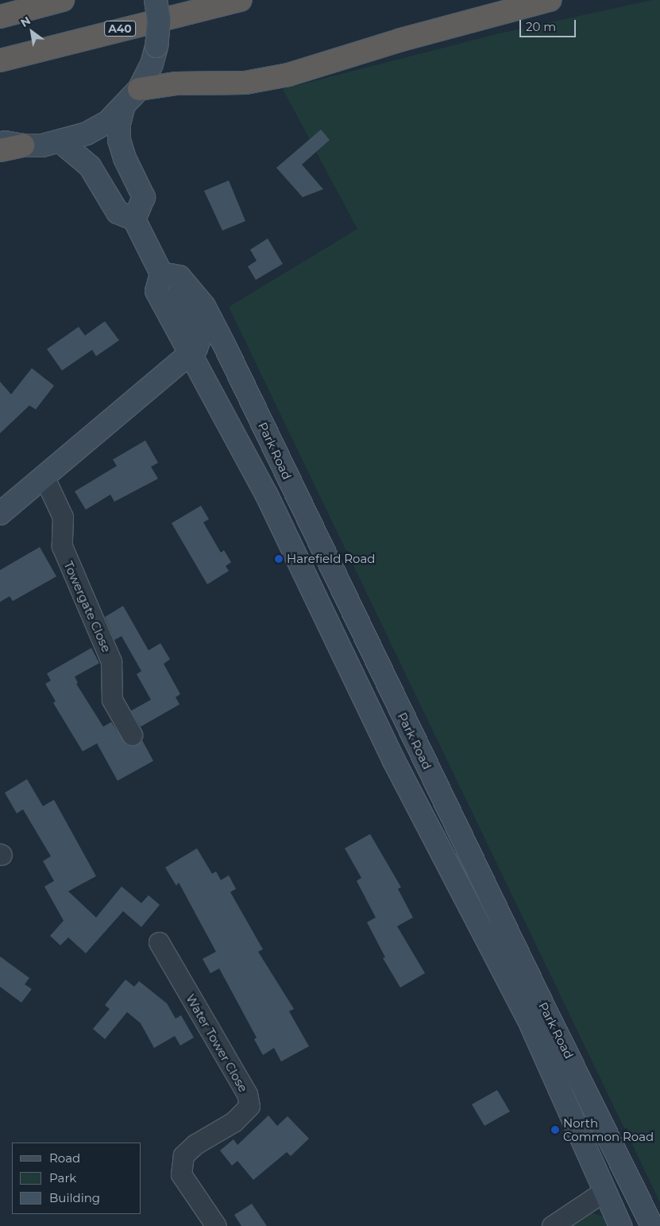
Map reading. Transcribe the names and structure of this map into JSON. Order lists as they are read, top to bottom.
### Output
{
  "streets": {
    "highway": ["A40"],
    "main road": ["Park Road"],
    "street": ["Towergate Close", "Water Tower Close"]
  },
  "places": ["Harefield Road", "North Common Road"],
  "legend": ["Road", "Park", "Building"],
  "scale_bar": "20 m",
  "north": "top left"
}
